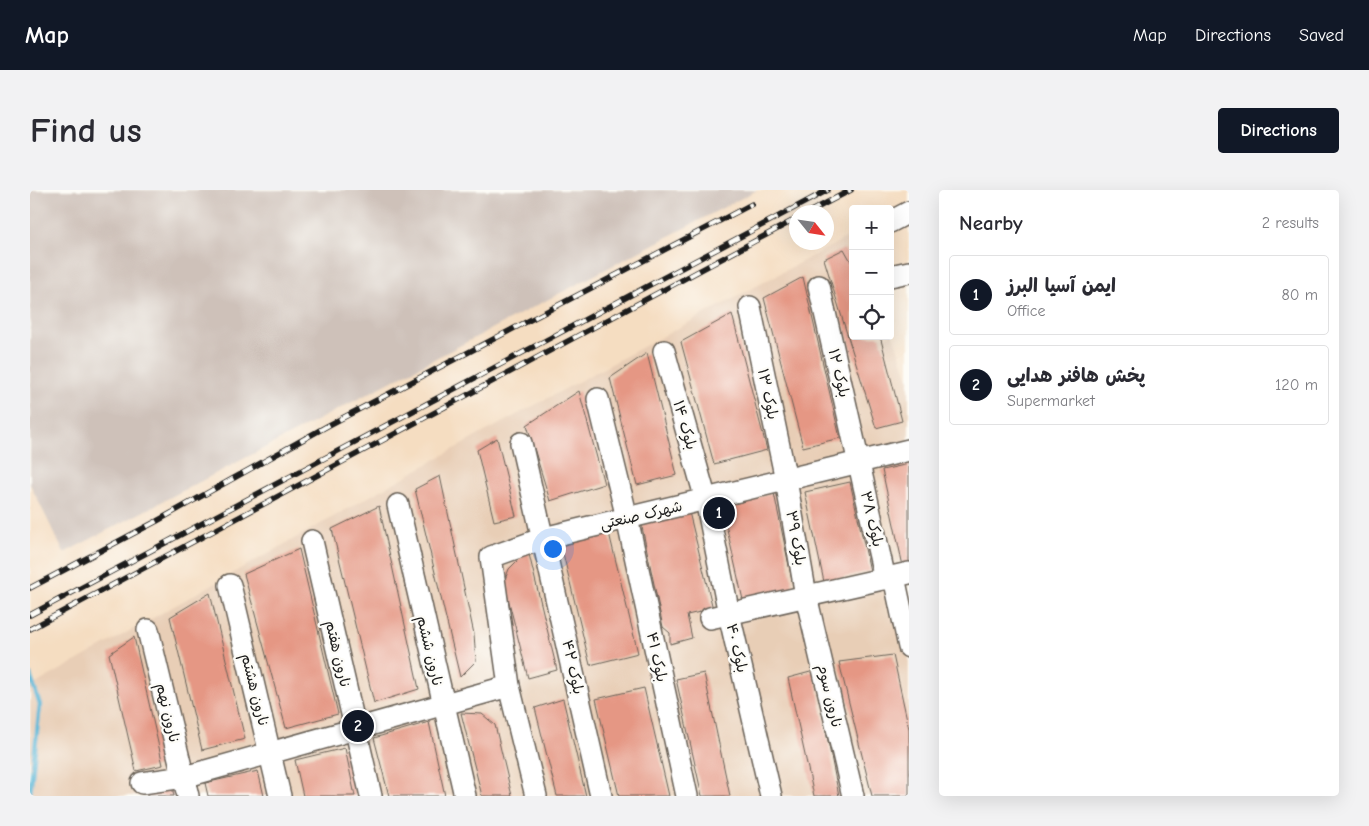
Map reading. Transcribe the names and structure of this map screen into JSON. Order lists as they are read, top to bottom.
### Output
{
  "streets": {
    "street": [
      "بلوک ۱۲",
      "بلوک ۱۳",
      "بلوک ۱۴",
      "شهرک صنعتی",
      "بلوک ۳۸",
      "بلوک ۳۹",
      "بلوک ۴۰",
      "نارون ششم",
      "نارون هفتم",
      "بلوک ۴۱",
      "بلوک ۴۲",
      "نارون هشتم",
      "نارون سوم",
      "نارون نهم"
    ]
  },
  "crossings": [
    ["بلوک ۱۲", "شهرک صنعتی"],
    ["بلوک ۱۲", "بلوک ۳۸"],
    ["بلوک ۱۳", "شهرک صنعتی"],
    ["بلوک ۱۳", "بلوک ۳۹"],
    ["بلوک ۱۴", "شهرک صنعتی"],
    ["بلوک ۱۴", "بلوک ۴۰"],
    ["شهرک صنعتی", "بلوک ۳۸"],
    ["شهرک صنعتی", "بلوک ۳۹"],
    ["شهرک صنعتی", "بلوک ۴۰"],
    ["شهرک صنعتی", "بلوک ۴۱"],
    ["شهرک صنعتی", "بلوک ۴۲"],
    ["بلوک ۳۹", "نارون سوم"]
  ],
  "north": "bottom right",
  "page": {
    "header": "Map",
    "nav": ["Map", "Directions", "Saved"],
    "buttons": "Directions",
    "title": "Find us",
    "heading": ["Nearby", "2 results"],
    "map_buttons": ["+", "−"],
    "list": [
      {
        "mark": "1",
        "name": "ایمن آسیا البرز",
        "note": "Office",
        "value": "80 m"
      },
      {
        "mark": "2",
        "name": "پخش هافنر هدایی",
        "note": "Supermarket",
        "value": "120 m"
      }
    ],
    "pins": ["1", "2"]
  }
}
